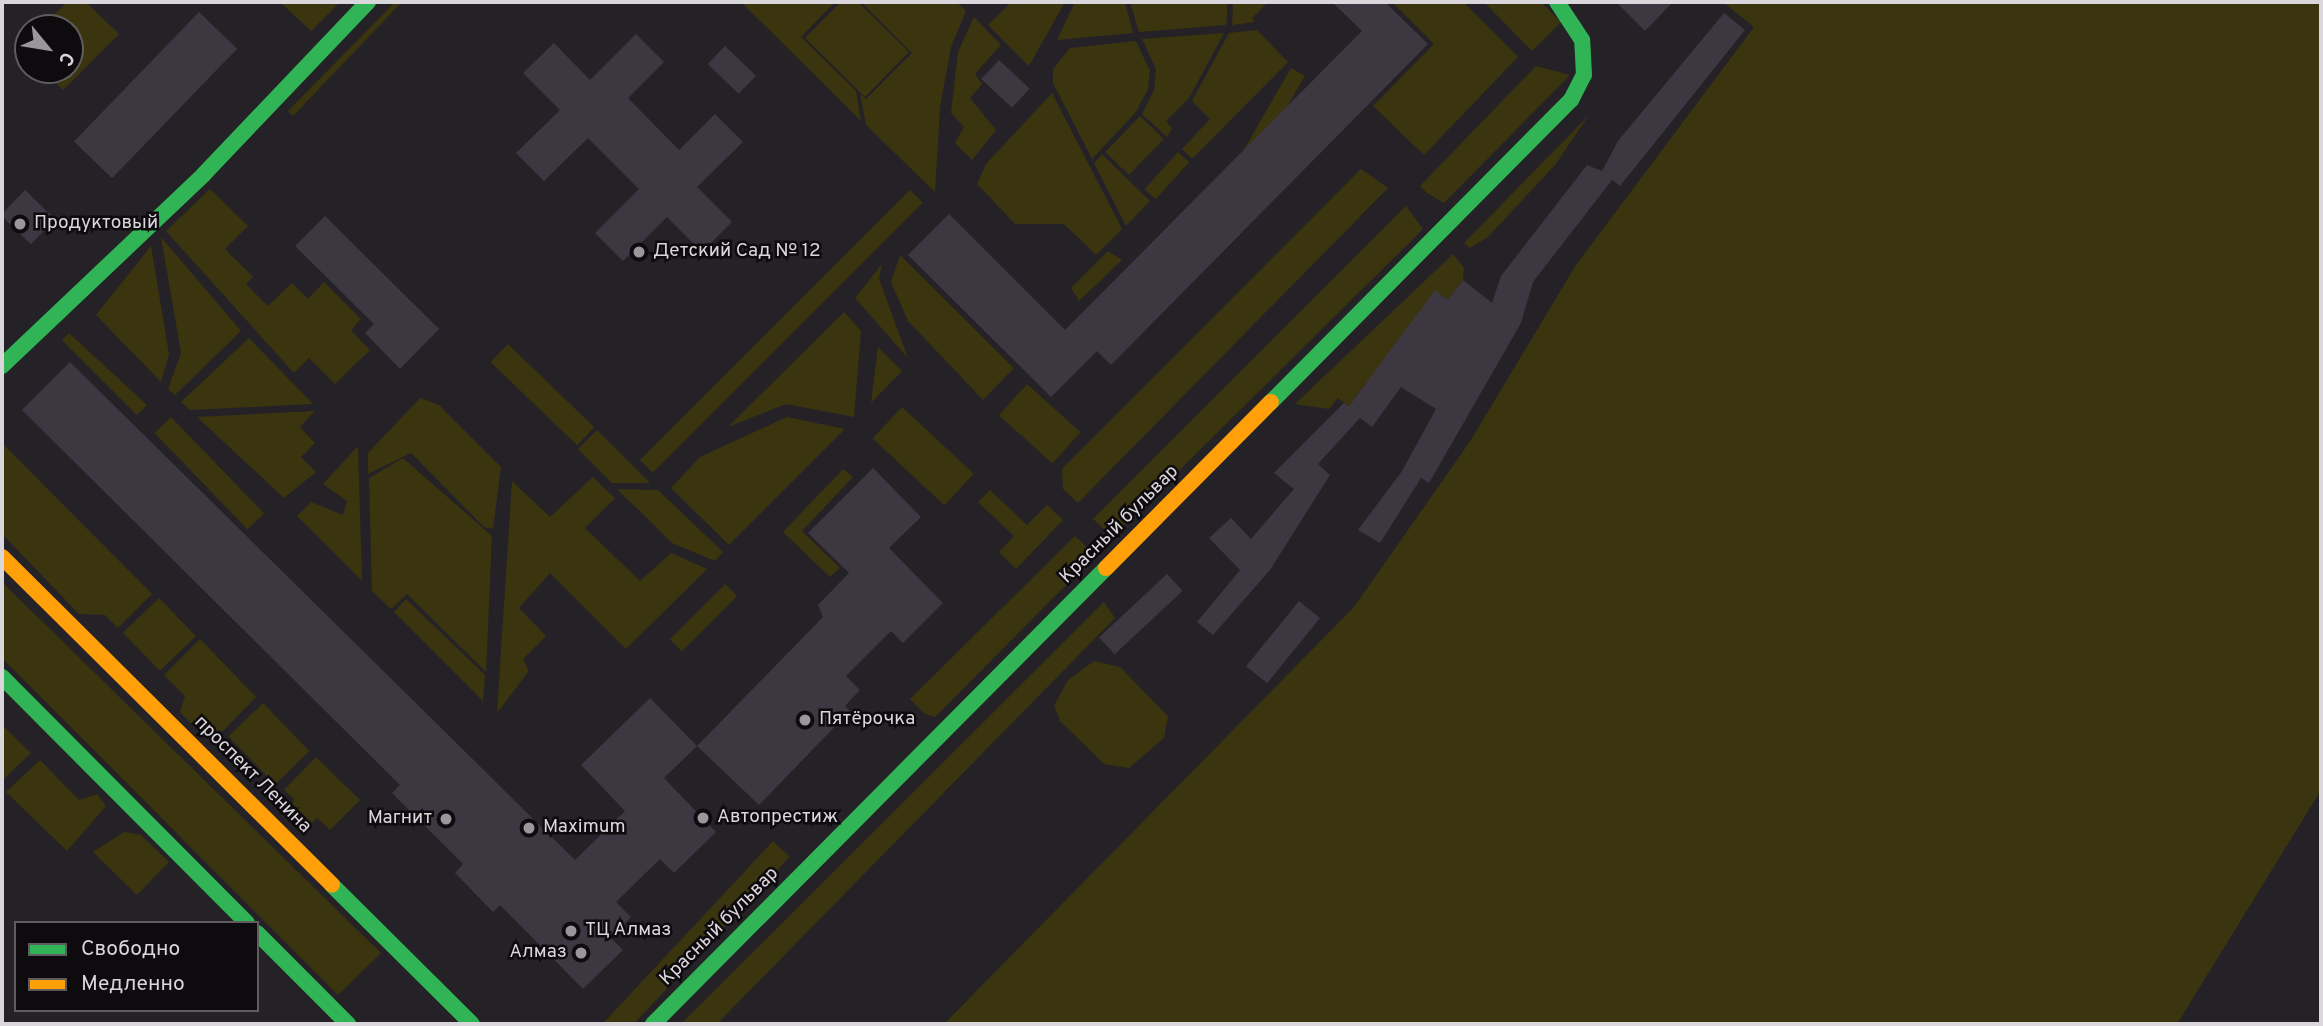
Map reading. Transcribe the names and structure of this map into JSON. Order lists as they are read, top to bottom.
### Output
{
  "streets": {
    "street": ["Красный бульвар", "проспект Ленина"]
  },
  "places": [
    "Продуктовый",
    "Детский Сад № 12",
    "Пятёрочка",
    "Автопрестиж",
    "Магнит",
    "Maximum",
    "ТЦ Алмаз",
    "Алмаз"
  ],
  "legend": ["Свободно", "Медленно"],
  "north": "bottom right"
}
